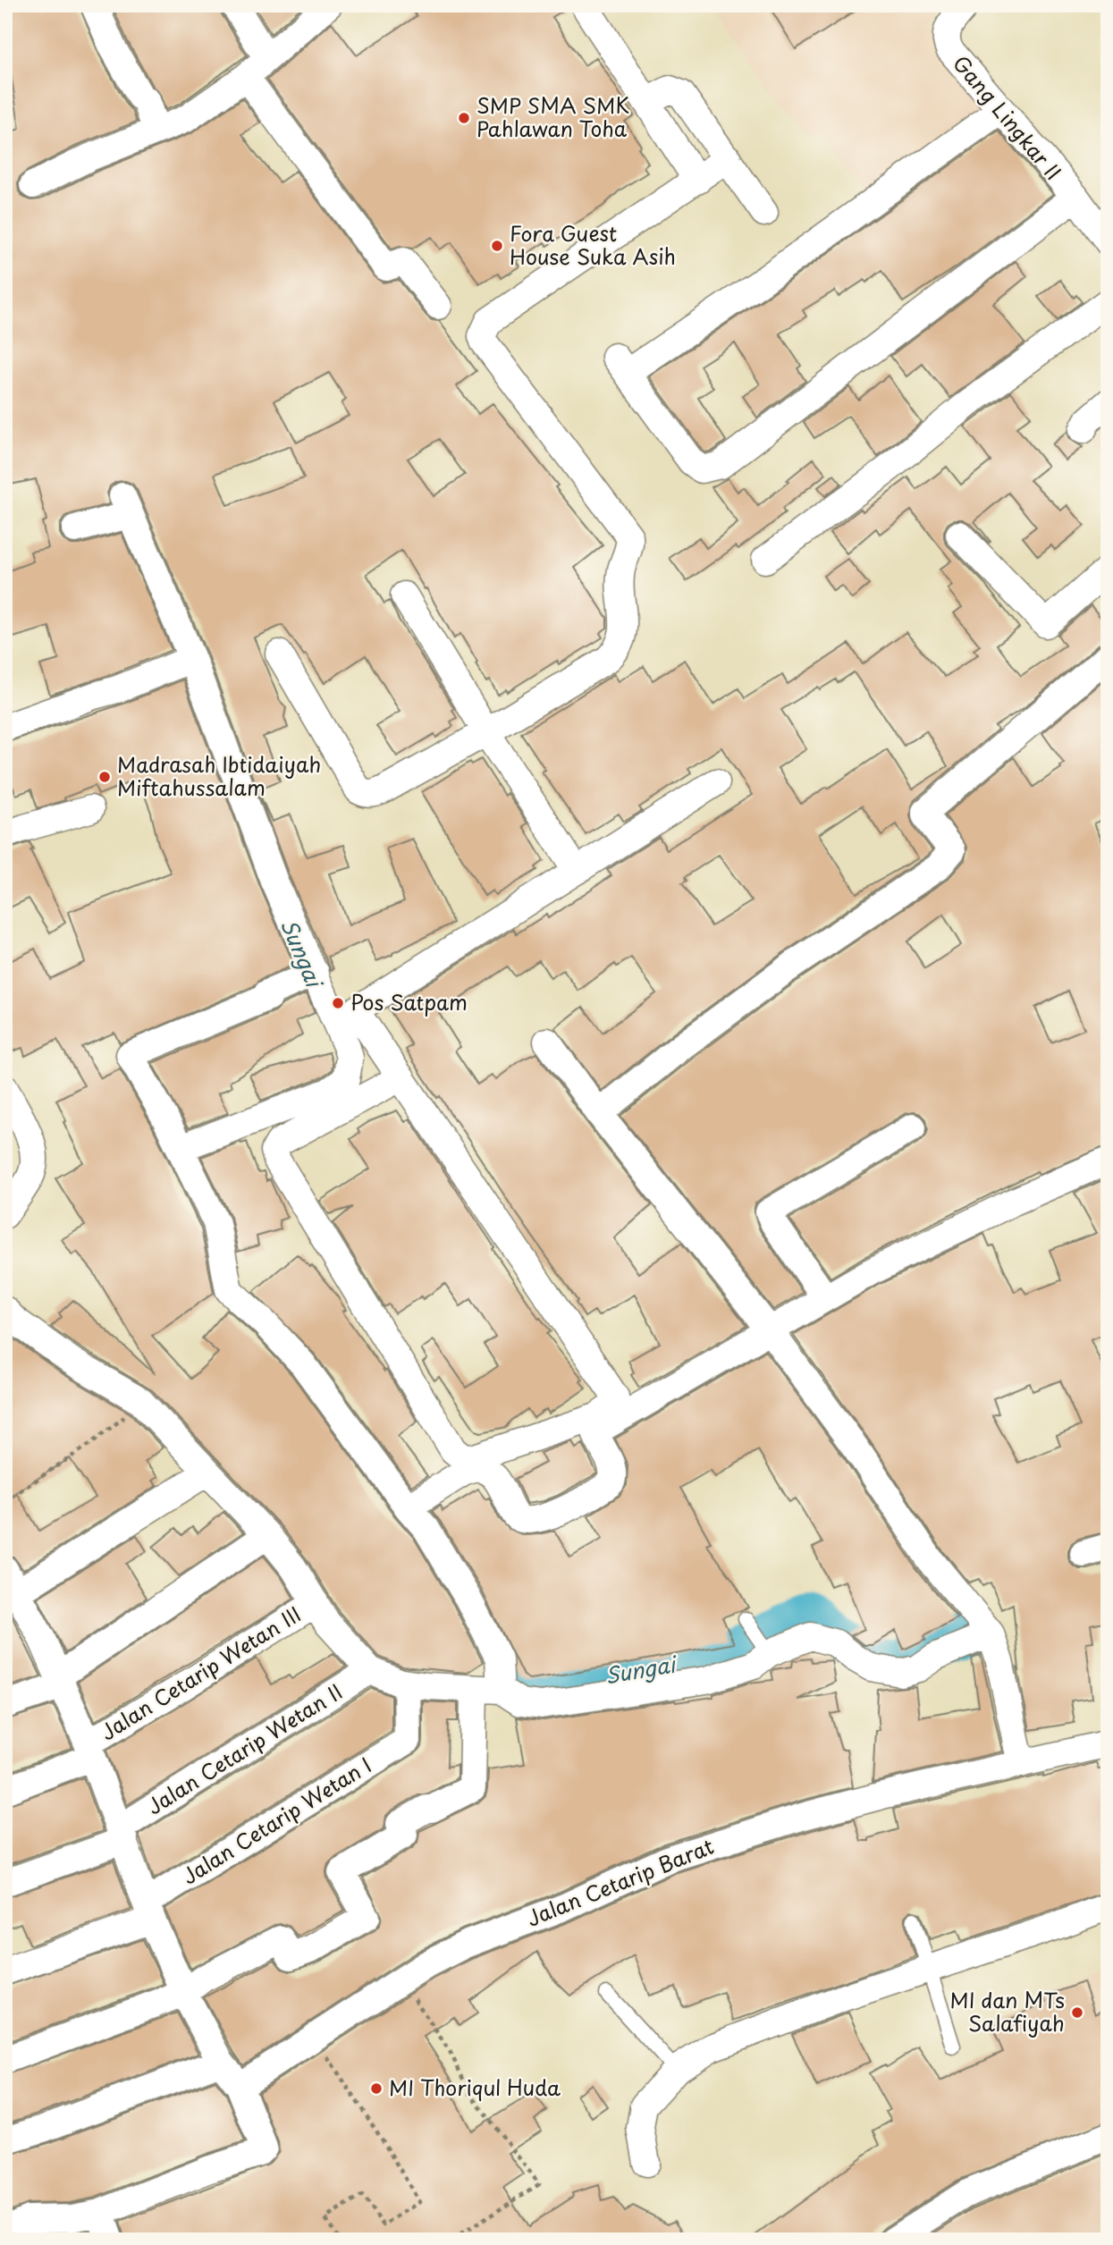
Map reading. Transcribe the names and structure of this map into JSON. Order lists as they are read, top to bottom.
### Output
{
  "streets": {
    "street": [
      "Gang Lingkar II",
      "Jalan Cetarip Wetan III",
      "Jalan Cetarip Wetan II",
      "Jalan Cetarip Wetan I",
      "Jalan Cetarip Barat"
    ]
  },
  "water": ["Sungai"],
  "places": [
    "SMP SMA SMK Pahlawan Toha",
    "Fora Guest House Suka Asih",
    "Madrasah Ibtidaiyah Miftahussalam",
    "Pos Satpam",
    "MI dan MTs Salafiyah",
    "MI Thoriqul Huda"
  ]
}
